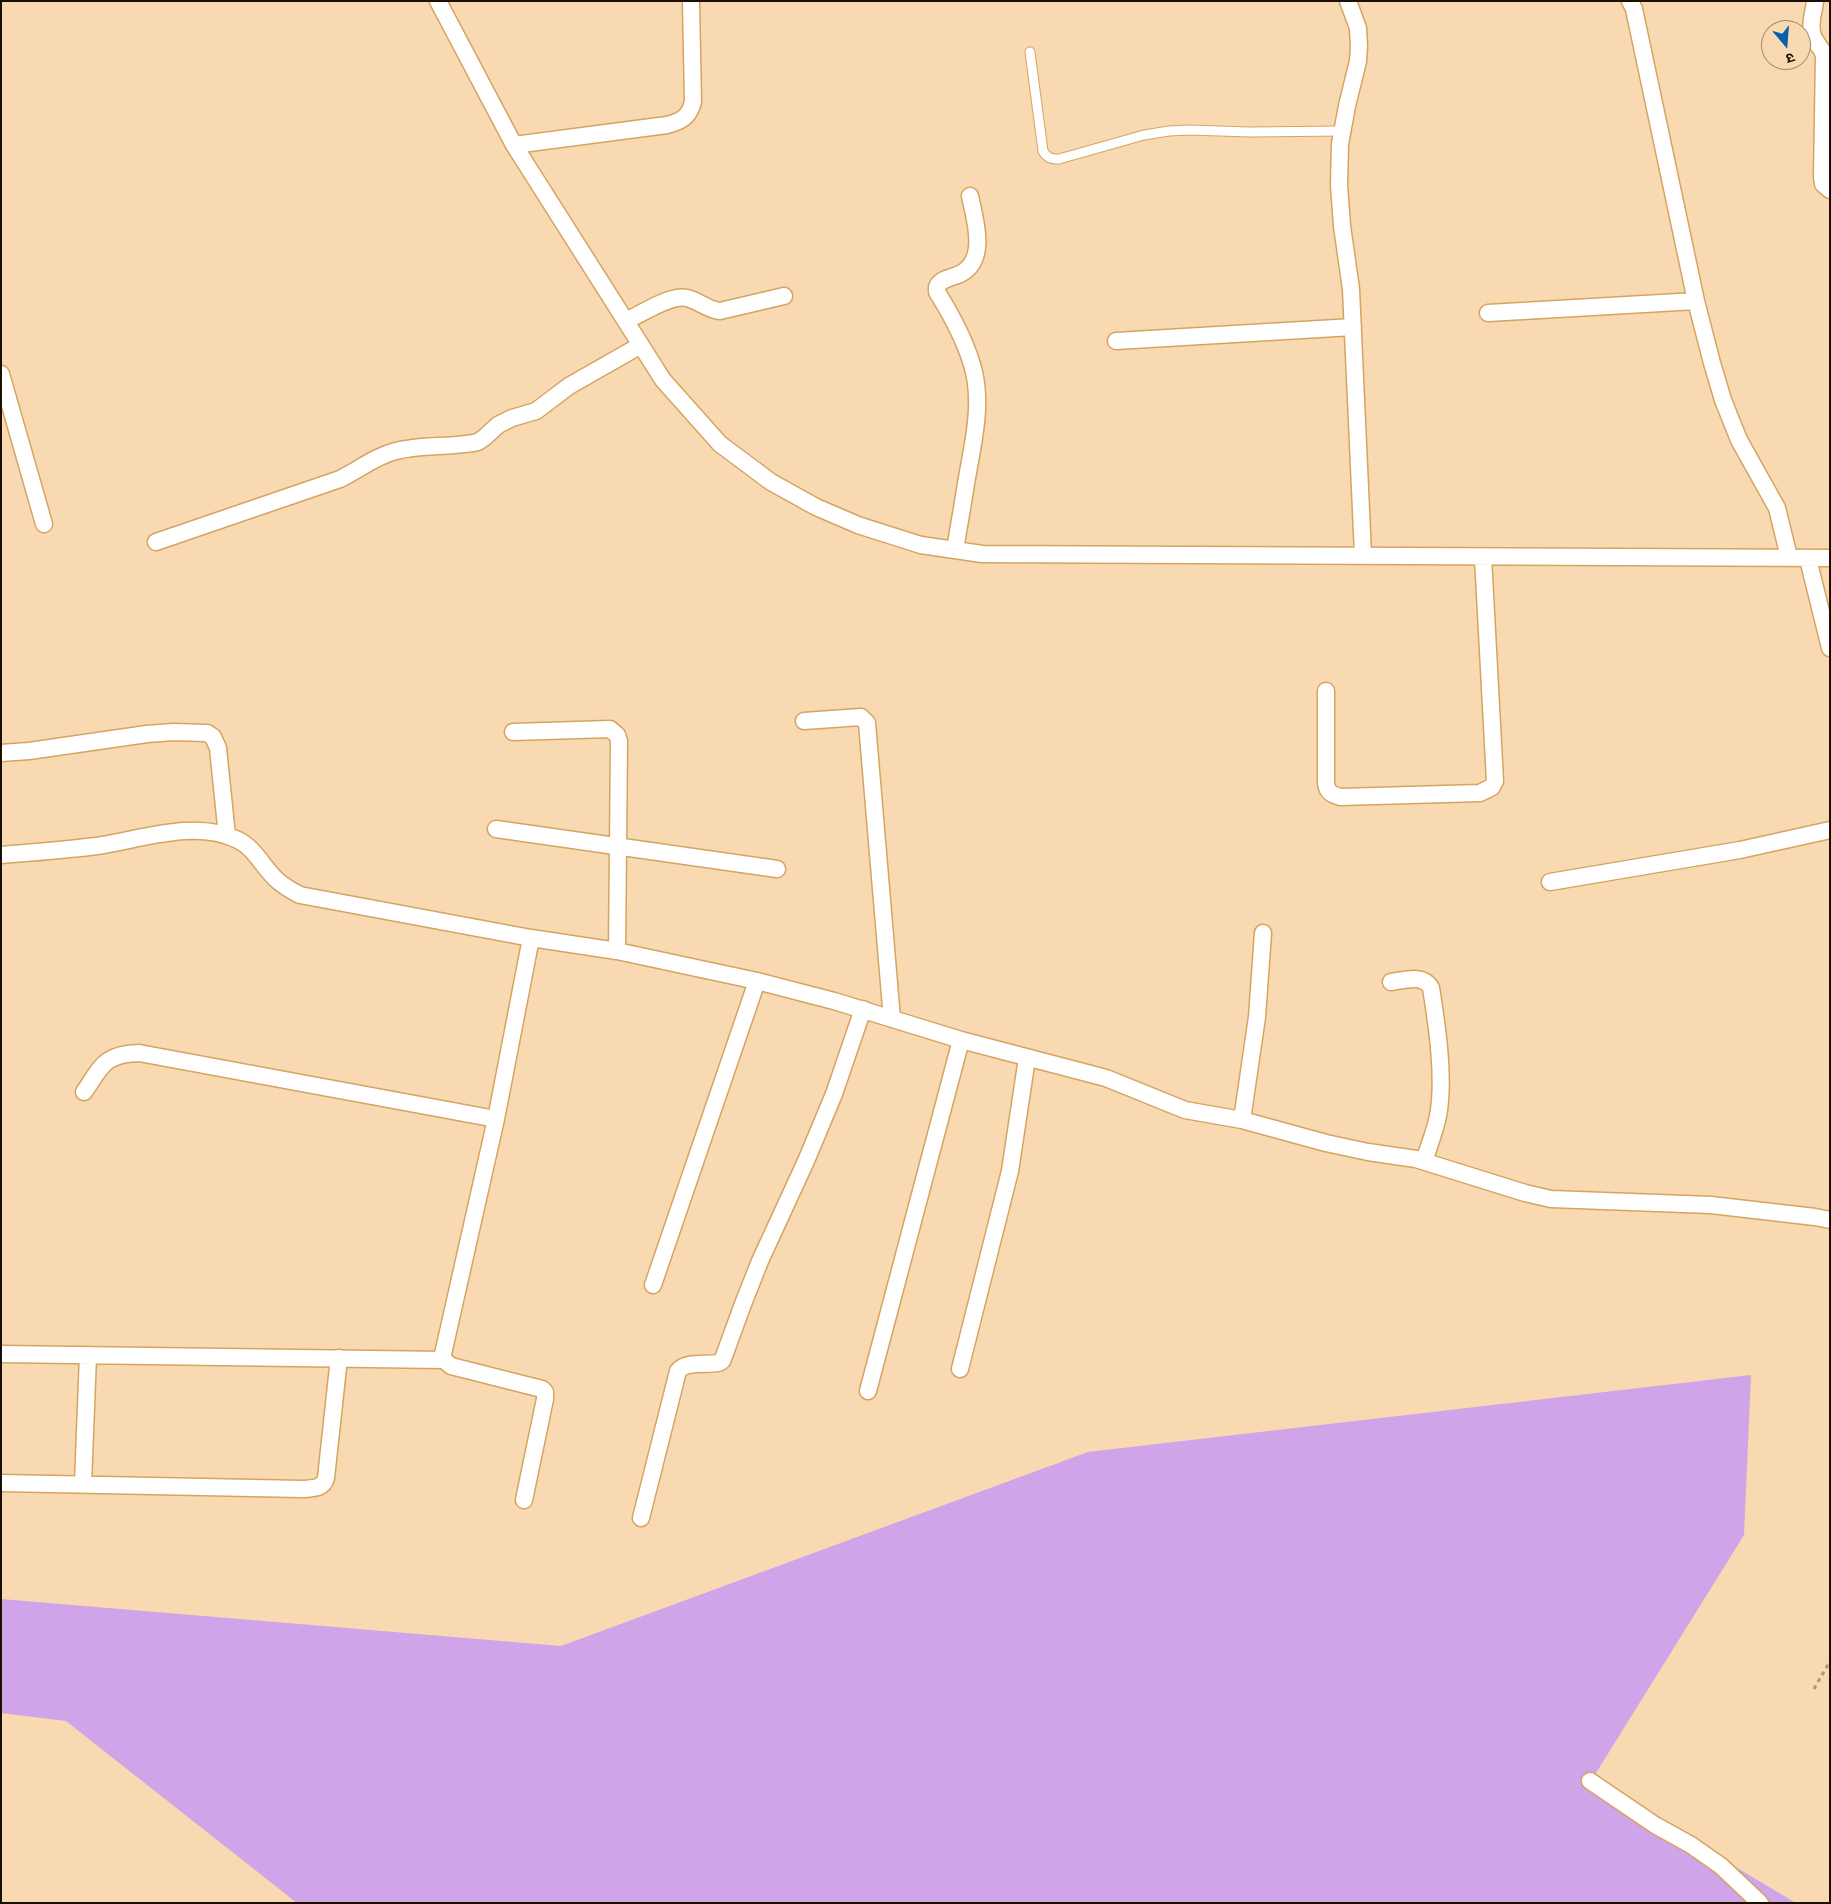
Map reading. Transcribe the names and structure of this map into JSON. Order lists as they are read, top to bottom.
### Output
{
  "north": "bottom"
}
